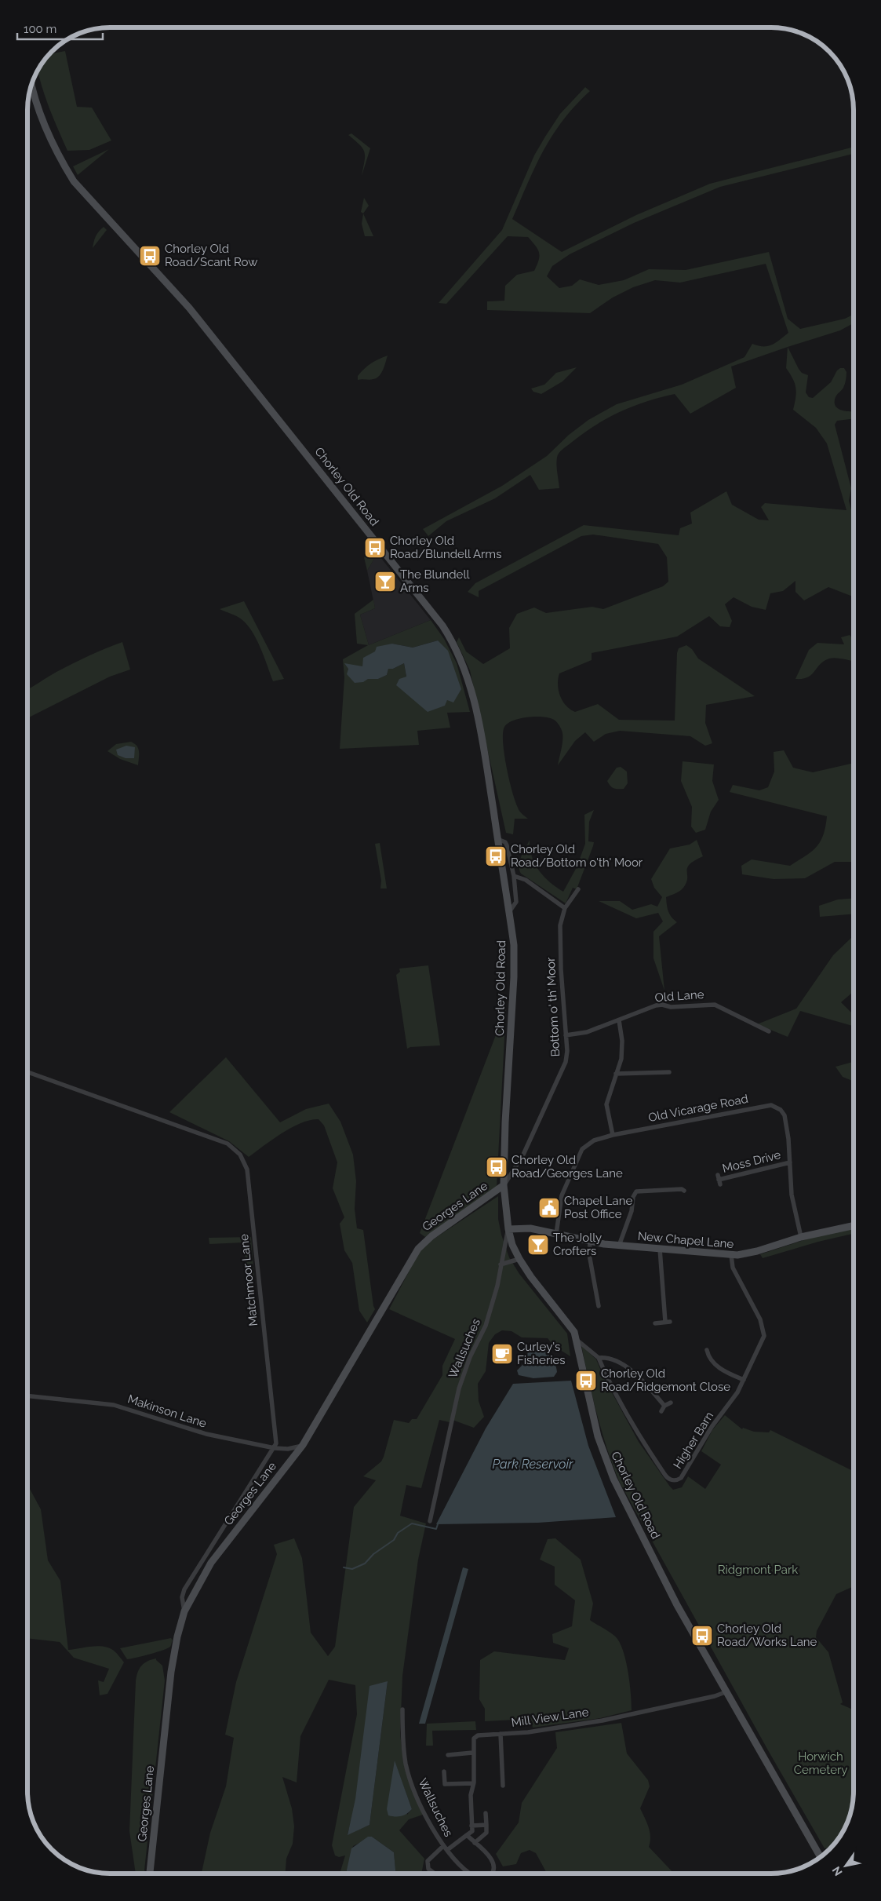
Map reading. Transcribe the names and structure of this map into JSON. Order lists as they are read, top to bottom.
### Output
{
  "streets": {
    "main road": ["Chorley Old Road", "Georges Lane", "New Chapel Lane"],
    "street": [
      "Old Lane",
      "Bottom o' th' Moor",
      "Old Vicarage Road",
      "Moss Drive",
      "Matchmoor Lane",
      "Wallsuches",
      "Makinson Lane",
      "Higher Barn",
      "Mill View Lane"
    ]
  },
  "crossings": [
    ["Chorley Old Road", "Bottom o' th' Moor"],
    ["Chorley Old Road", "Georges Lane"],
    ["Chorley Old Road", "New Chapel Lane"],
    ["Chorley Old Road", "Wallsuches"],
    ["Chorley Old Road", "Mill View Lane"],
    ["Old Lane", "Bottom o' th' Moor"],
    ["Bottom o' th' Moor", "Georges Lane"],
    ["Old Vicarage Road", "Moss Drive"],
    ["Old Vicarage Road", "New Chapel Lane"],
    ["Georges Lane", "Makinson Lane"],
    ["New Chapel Lane", "Wallsuches"],
    ["New Chapel Lane", "Higher Barn"],
    ["Matchmoor Lane", "Makinson Lane"],
    ["Wallsuches", "Mill View Lane"]
  ],
  "water": ["Park Reservoir"],
  "parks": ["Ridgmont Park", "Horwich Cemetery"],
  "places": {
    "bus stop": [
      "Chorley Old Road/Scant Row",
      "Chorley Old Road/Blundell Arms",
      "Chorley Old Road/Bottom o'th' Moor",
      "Chorley Old Road/Georges Lane",
      "Chorley Old Road/Ridgemont Close",
      "Chorley Old Road/Works Lane"
    ],
    "bar": ["The Blundell Arms", "The Jolly Crofters"],
    "public building": ["Chapel Lane Post Office"],
    "cafe": ["Curley's Fisheries"]
  },
  "scale_bar": "100 m",
  "north": "bottom left"
}
